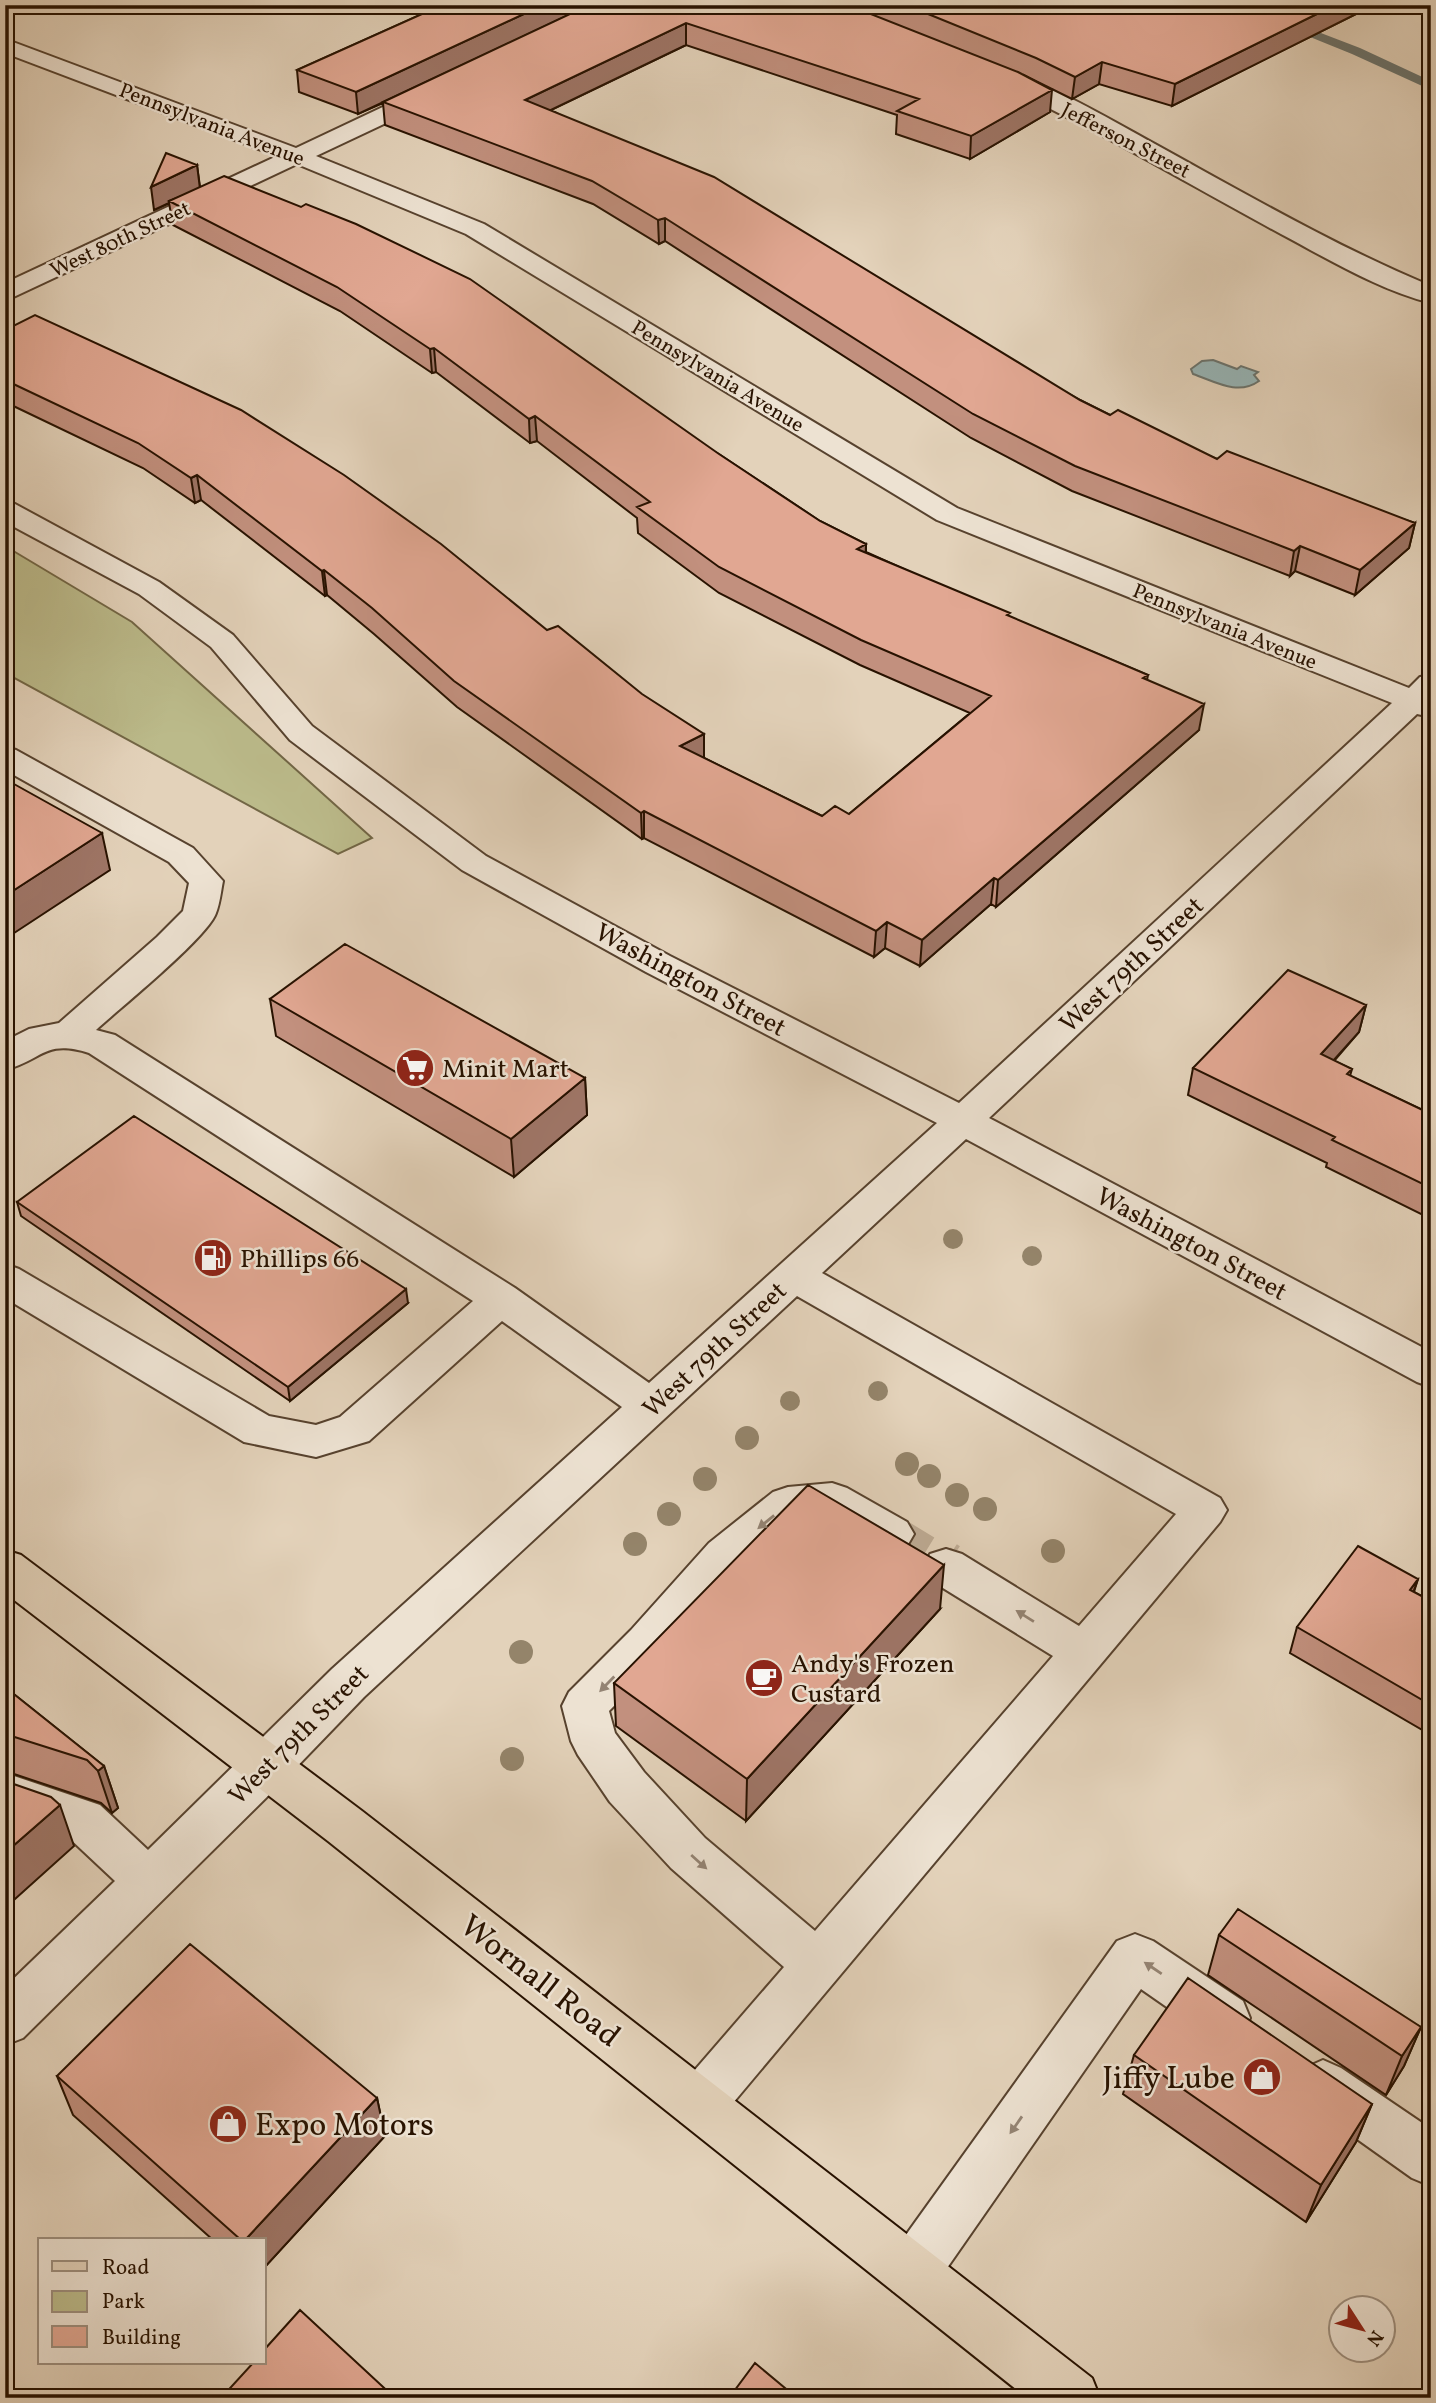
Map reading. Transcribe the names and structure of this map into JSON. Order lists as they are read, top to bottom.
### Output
{
  "streets": {
    "main road": ["Wornall Road"],
    "street": [
      "Pennsylvania Avenue",
      "Jefferson Street",
      "West 80th Street",
      "West 79th Street",
      "Washington Street"
    ]
  },
  "crossings": [
    ["Pennsylvania Avenue", "West 80th Street"],
    ["Pennsylvania Avenue", "West 79th Street"],
    ["West 79th Street", "Washington Street"],
    ["West 79th Street", "Wornall Road"]
  ],
  "places": {
    "supermarket": ["Minit Mart"],
    "fuel station": ["Phillips 66"],
    "cafe": ["Andy's Frozen Custard"],
    "shop": ["Jiffy Lube", "Expo Motors"]
  },
  "legend": ["Road", "Park", "Building"],
  "north": "bottom right"
}
